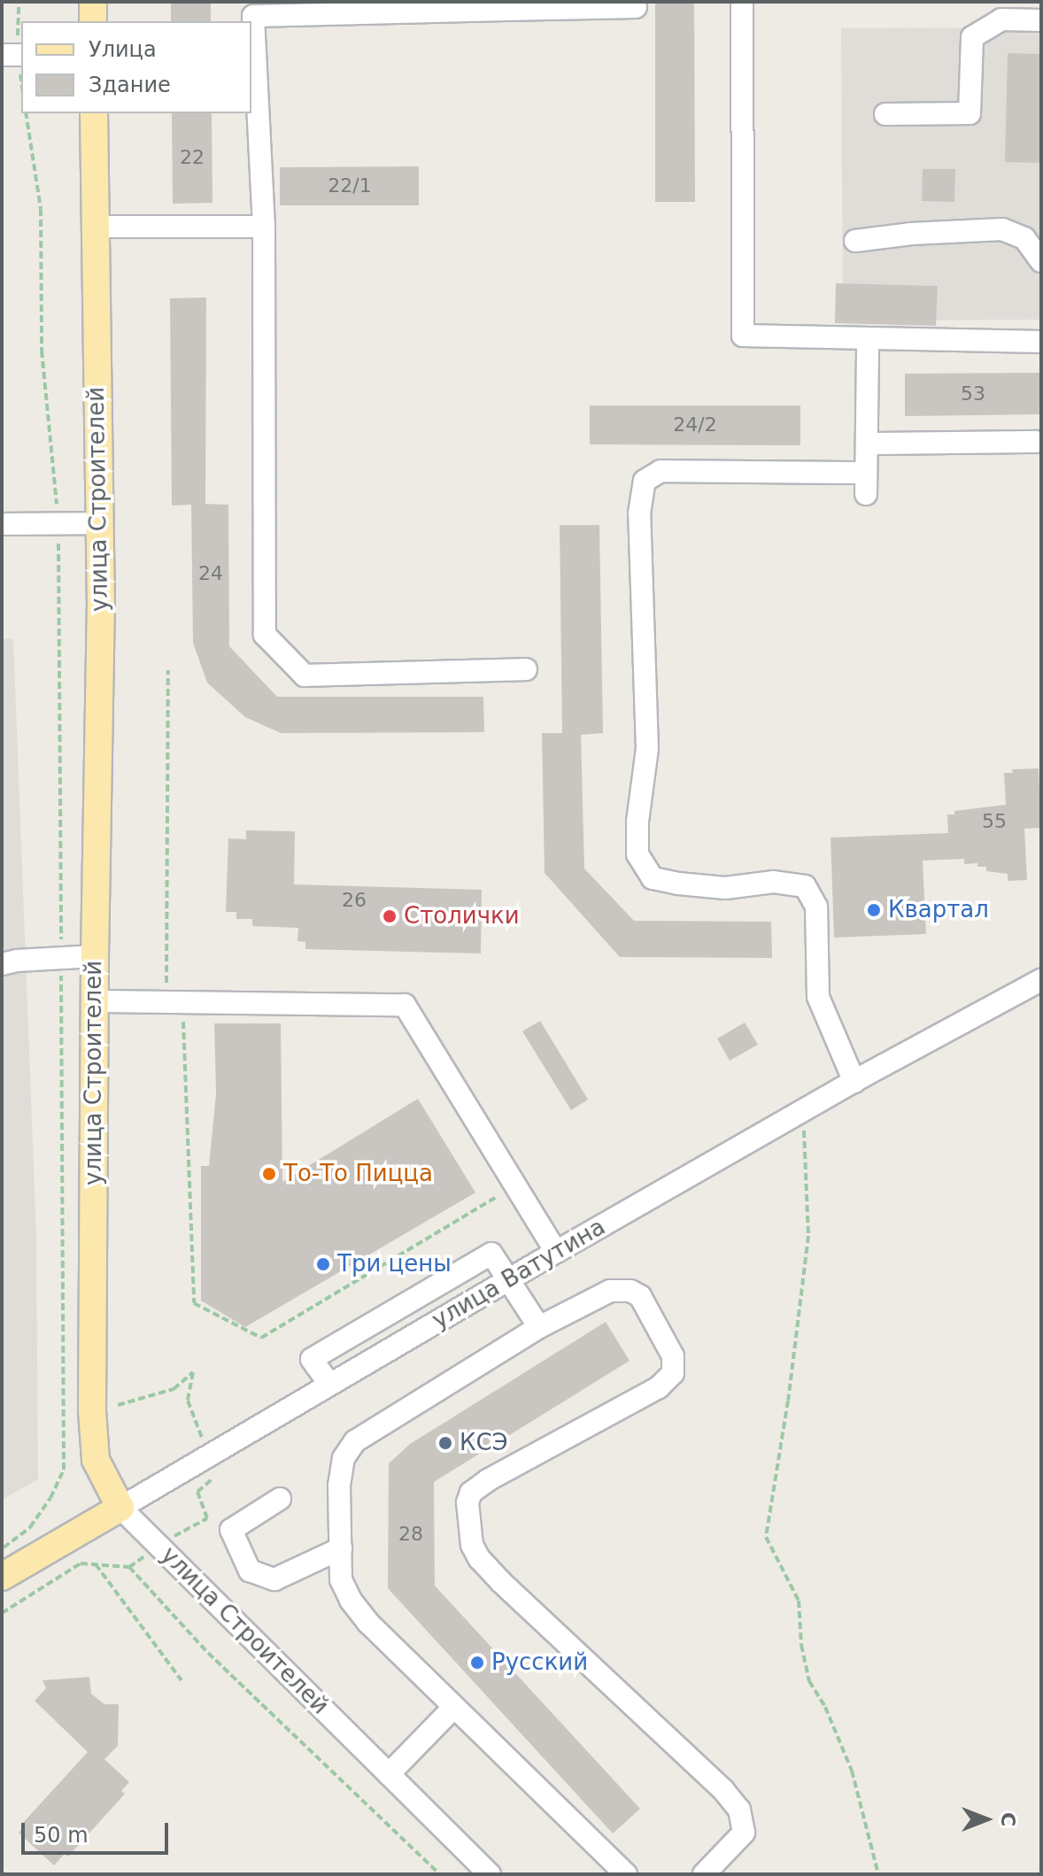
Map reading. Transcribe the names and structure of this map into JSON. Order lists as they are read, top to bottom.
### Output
{
  "streets": {
    "main road": ["улица Строителей", "улица Ватутина"]
  },
  "crossings": [
    ["улица Строителей", "улица Ватутина"]
  ],
  "places": [
    "Квартал",
    "Столички",
    "То-То Пицца",
    "Три цены",
    "КСЭ",
    "Русский"
  ],
  "house_numbers": [
    "22",
    "22/1",
    "53",
    "24/2",
    "24",
    "55",
    "26",
    "28"
  ],
  "legend": ["Улица", "Здание"],
  "scale_bar": "50 m",
  "north": "right"
}
